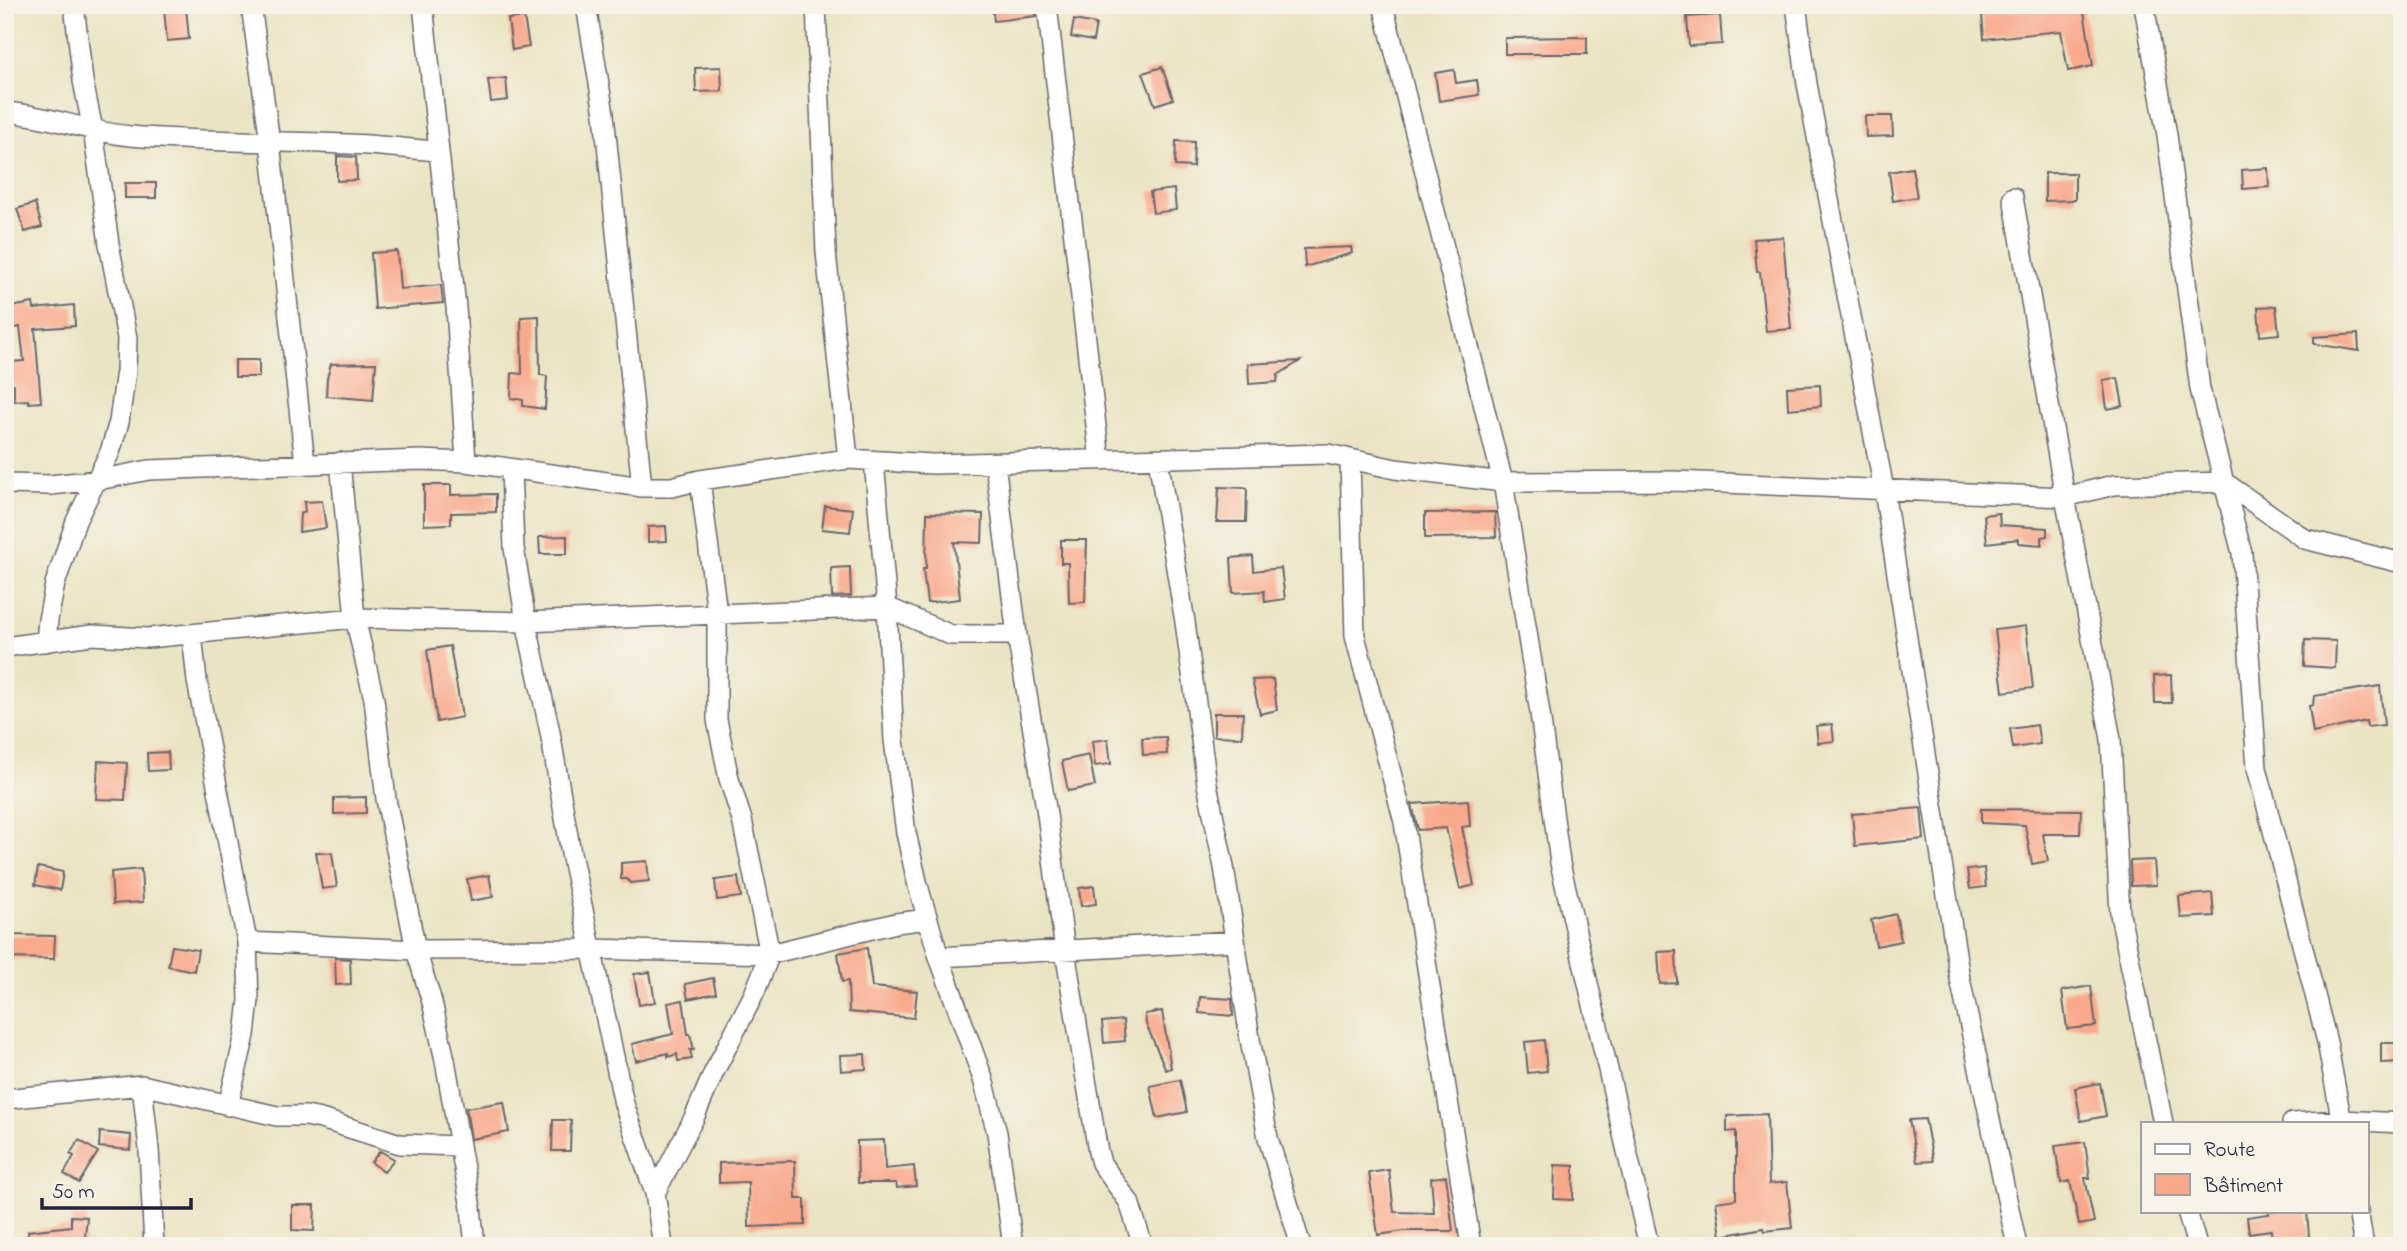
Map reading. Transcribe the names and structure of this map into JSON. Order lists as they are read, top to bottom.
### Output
{
  "legend": ["Route", "Bâtiment"],
  "scale_bar": "50 m"
}
